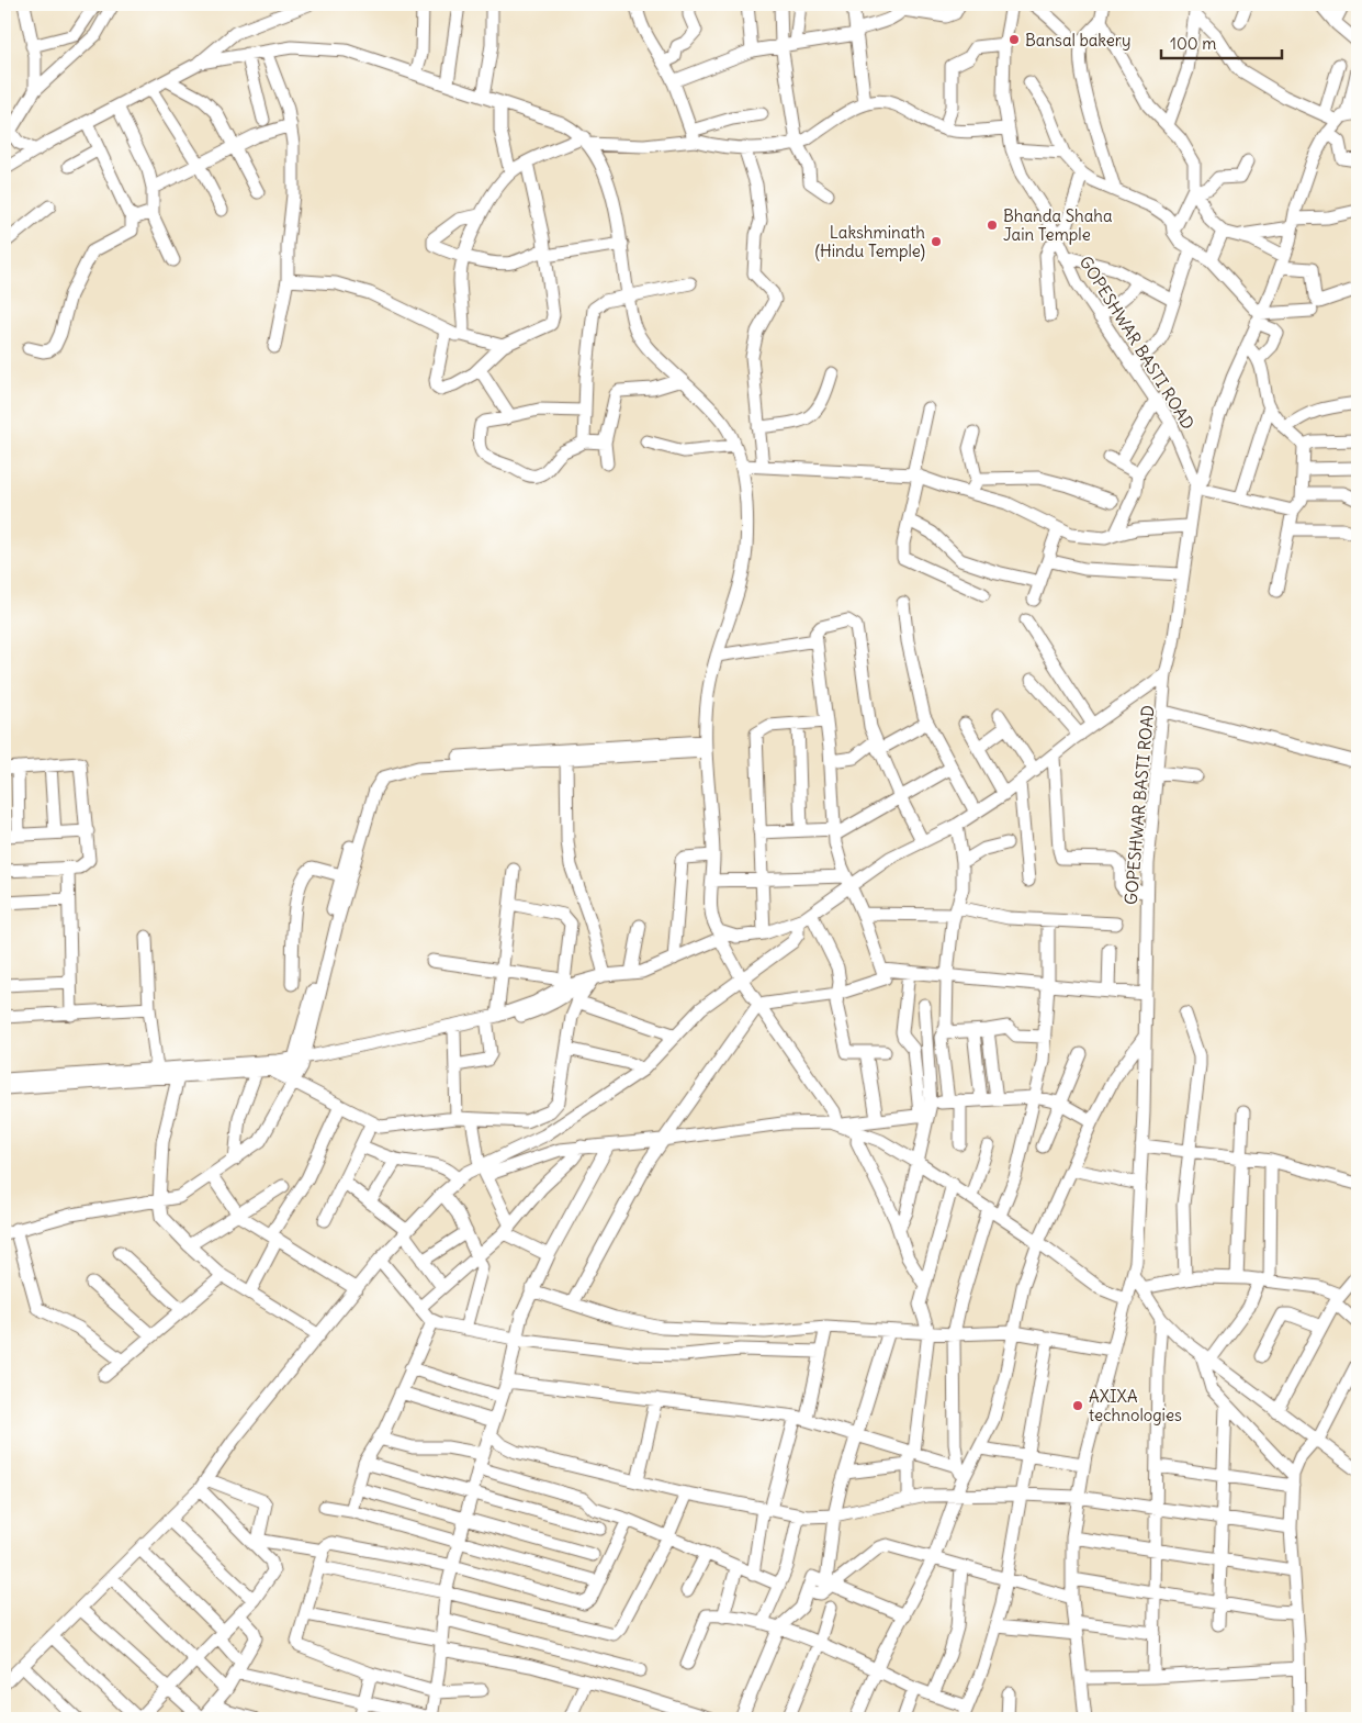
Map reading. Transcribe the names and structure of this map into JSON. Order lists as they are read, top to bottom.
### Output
{
  "streets": {
    "street": ["GOPESHWAR BASTI ROAD"]
  },
  "places": [
    "Bansal bakery",
    "Bhanda Shaha Jain Temple",
    "Lakshminath (Hindu Temple)",
    "AXIXA technologies"
  ],
  "scale_bar": "100 m"
}
